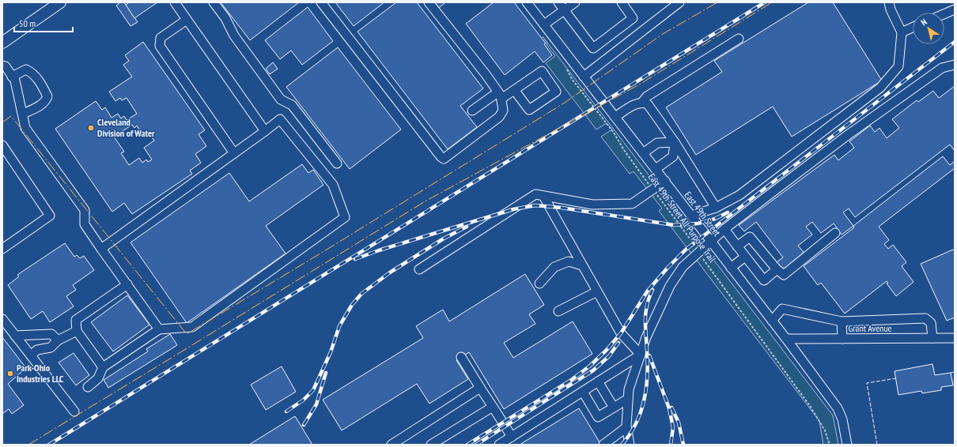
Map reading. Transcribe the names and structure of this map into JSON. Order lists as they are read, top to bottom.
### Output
{
  "streets": {
    "street": ["East 49th Street", "Grant Avenue"],
    "path": ["East 49th Street All Purpose Trail"]
  },
  "crossings": [
    ["East 49th Street", "Grant Avenue"]
  ],
  "places": ["Cleveland Division of Water", "Park-Ohio Industries LLC"],
  "scale_bar": "50 m",
  "north": "top left"
}
